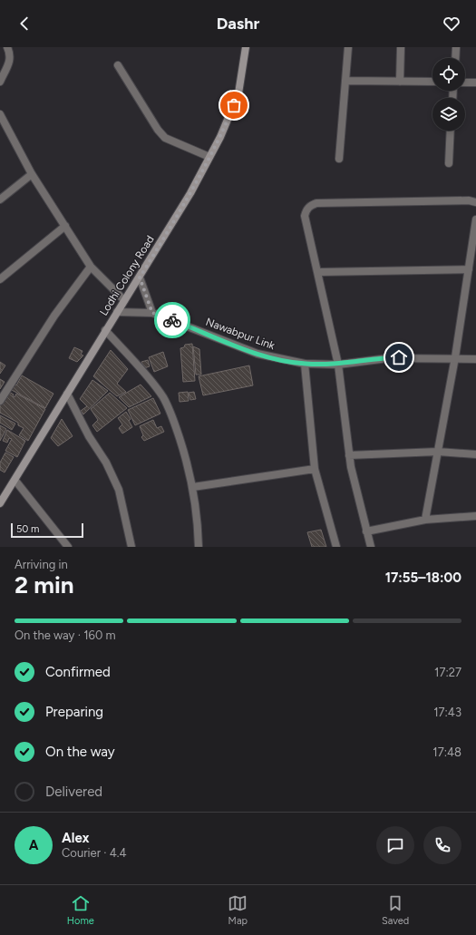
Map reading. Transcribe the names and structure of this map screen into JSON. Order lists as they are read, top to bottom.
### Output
{
  "streets": {
    "main road": ["Lodhi Colony Road"],
    "street": ["Nawabpur Link"]
  },
  "crossings": [
    ["Lodhi Colony Road", "Nawabpur Link"]
  ],
  "scale_bar": "50 m",
  "page": {
    "header": "Dashr",
    "scale": "50 m",
    "heading": ["2 min", "Arriving in", "17:55–18:00"],
    "panel": ["Alex", "Courier · 4.4"],
    "bar": "On the way · 160 m",
    "list": [
      ["Confirmed", "17:27"],
      ["Preparing", "17:43"],
      ["On the way", "17:48"],
      "Delivered"
    ],
    "round": "A",
    "tabs": ["Home", "Map", "Saved"]
  }
}
